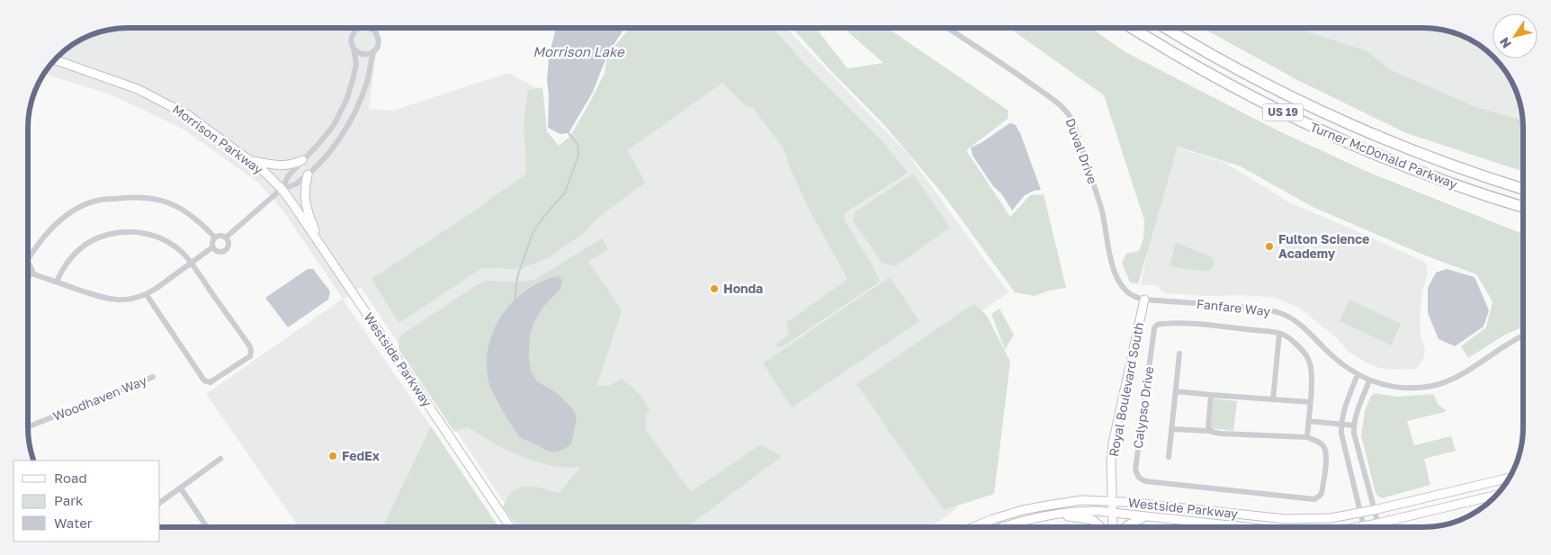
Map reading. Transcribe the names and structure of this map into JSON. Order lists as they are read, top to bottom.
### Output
{
  "streets": {
    "highway": ["US 19", "Turner McDonald Parkway"],
    "main road": ["Morrison Parkway", "Westside Parkway", "Royal Boulevard South"],
    "street": [
      "Duval Drive",
      "Fanfare Way",
      "Woodhaven Way",
      "Calypso Drive"
    ]
  },
  "crossings": [
    ["Morrison Parkway", "Westside Parkway"],
    ["Duval Drive", "Fanfare Way"],
    ["Duval Drive", "Royal Boulevard South"],
    ["Fanfare Way", "Royal Boulevard South"],
    ["Westside Parkway", "Royal Boulevard South"]
  ],
  "water": ["Morrison Lake"],
  "places": ["Fulton Science Academy", "Honda", "FedEx"],
  "legend": ["Road", "Park", "Water"],
  "north": "bottom left"
}
